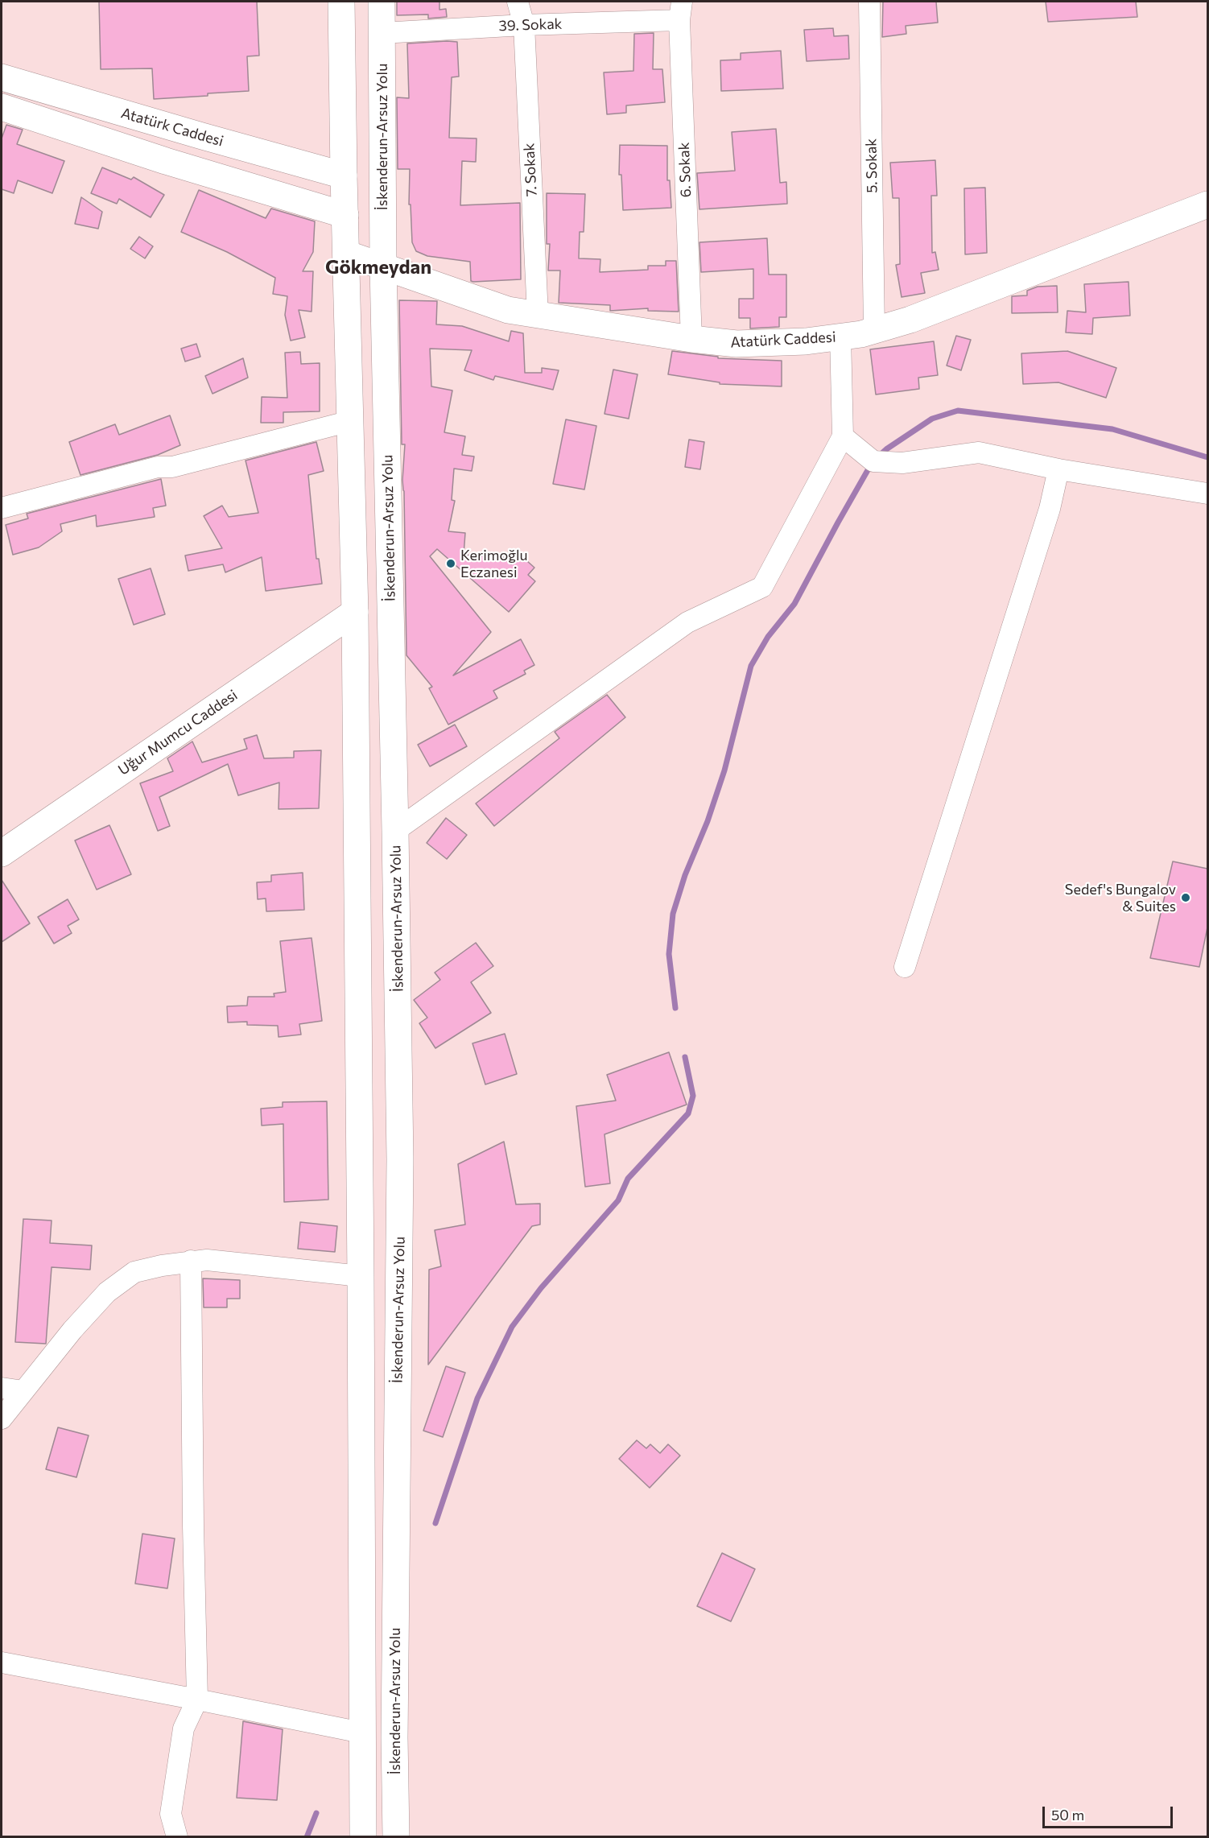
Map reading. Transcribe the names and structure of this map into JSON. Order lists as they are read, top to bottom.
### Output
{
  "streets": {
    "main road": ["Atatürk Caddesi", "İskenderun-Arsuz Yolu", "Uğur Mumcu Caddesi"],
    "street": [
      "39. Sokak",
      "5. Sokak",
      "7. Sokak",
      "6. Sokak"
    ]
  },
  "crossings": [
    ["39. Sokak", "İskenderun-Arsuz Yolu"],
    ["39. Sokak", "7. Sokak"],
    ["39. Sokak", "6. Sokak"],
    ["Atatürk Caddesi", "İskenderun-Arsuz Yolu"],
    ["Atatürk Caddesi", "5. Sokak"],
    ["Atatürk Caddesi", "7. Sokak"],
    ["Atatürk Caddesi", "6. Sokak"]
  ],
  "districts": ["Gökmeydan"],
  "places": ["Kerimoğlu Eczanesi", "Sedef's Bungalov & Suites"],
  "scale_bar": "50 m"
}
